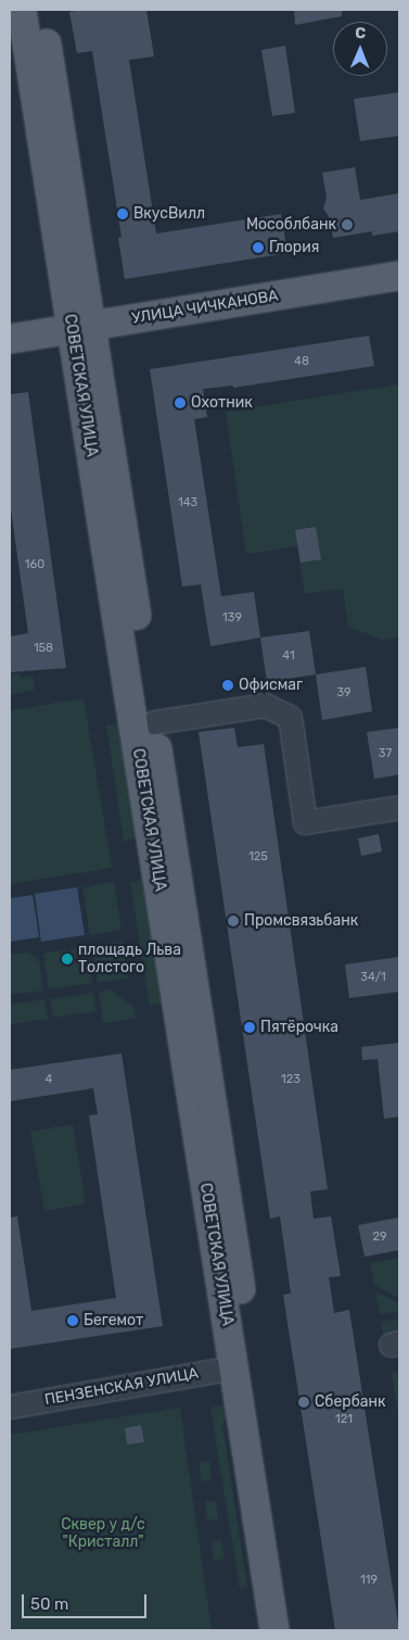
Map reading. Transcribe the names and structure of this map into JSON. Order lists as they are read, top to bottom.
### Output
{
  "streets": {
    "main road": ["УЛИЦА ЧИЧКАНОВА", "СОВЕТСКАЯ УЛИЦА"],
    "street": ["ПЕНЗЕНСКАЯ УЛИЦА"]
  },
  "crossings": [
    ["УЛИЦА ЧИЧКАНОВА", "СОВЕТСКАЯ УЛИЦА"],
    ["СОВЕТСКАЯ УЛИЦА", "ПЕНЗЕНСКАЯ УЛИЦА"]
  ],
  "parks": ["Сквер у д/с \"Кристалл\""],
  "places": [
    "ВкусВилл",
    "Мособлбанк",
    "Глория",
    "Охотник",
    "Офисмаг",
    "Промсвязьбанк",
    "площадь Льва Толстого",
    "Пятёрочка",
    "Бегемот",
    "Сбербанк"
  ],
  "house_numbers": [
    "48",
    "143",
    "160",
    "139",
    "158",
    "41",
    "39",
    "37",
    "125",
    "34/1",
    "4",
    "123",
    "29",
    "121",
    "119"
  ],
  "scale_bar": "50 m",
  "north": "top"
}
